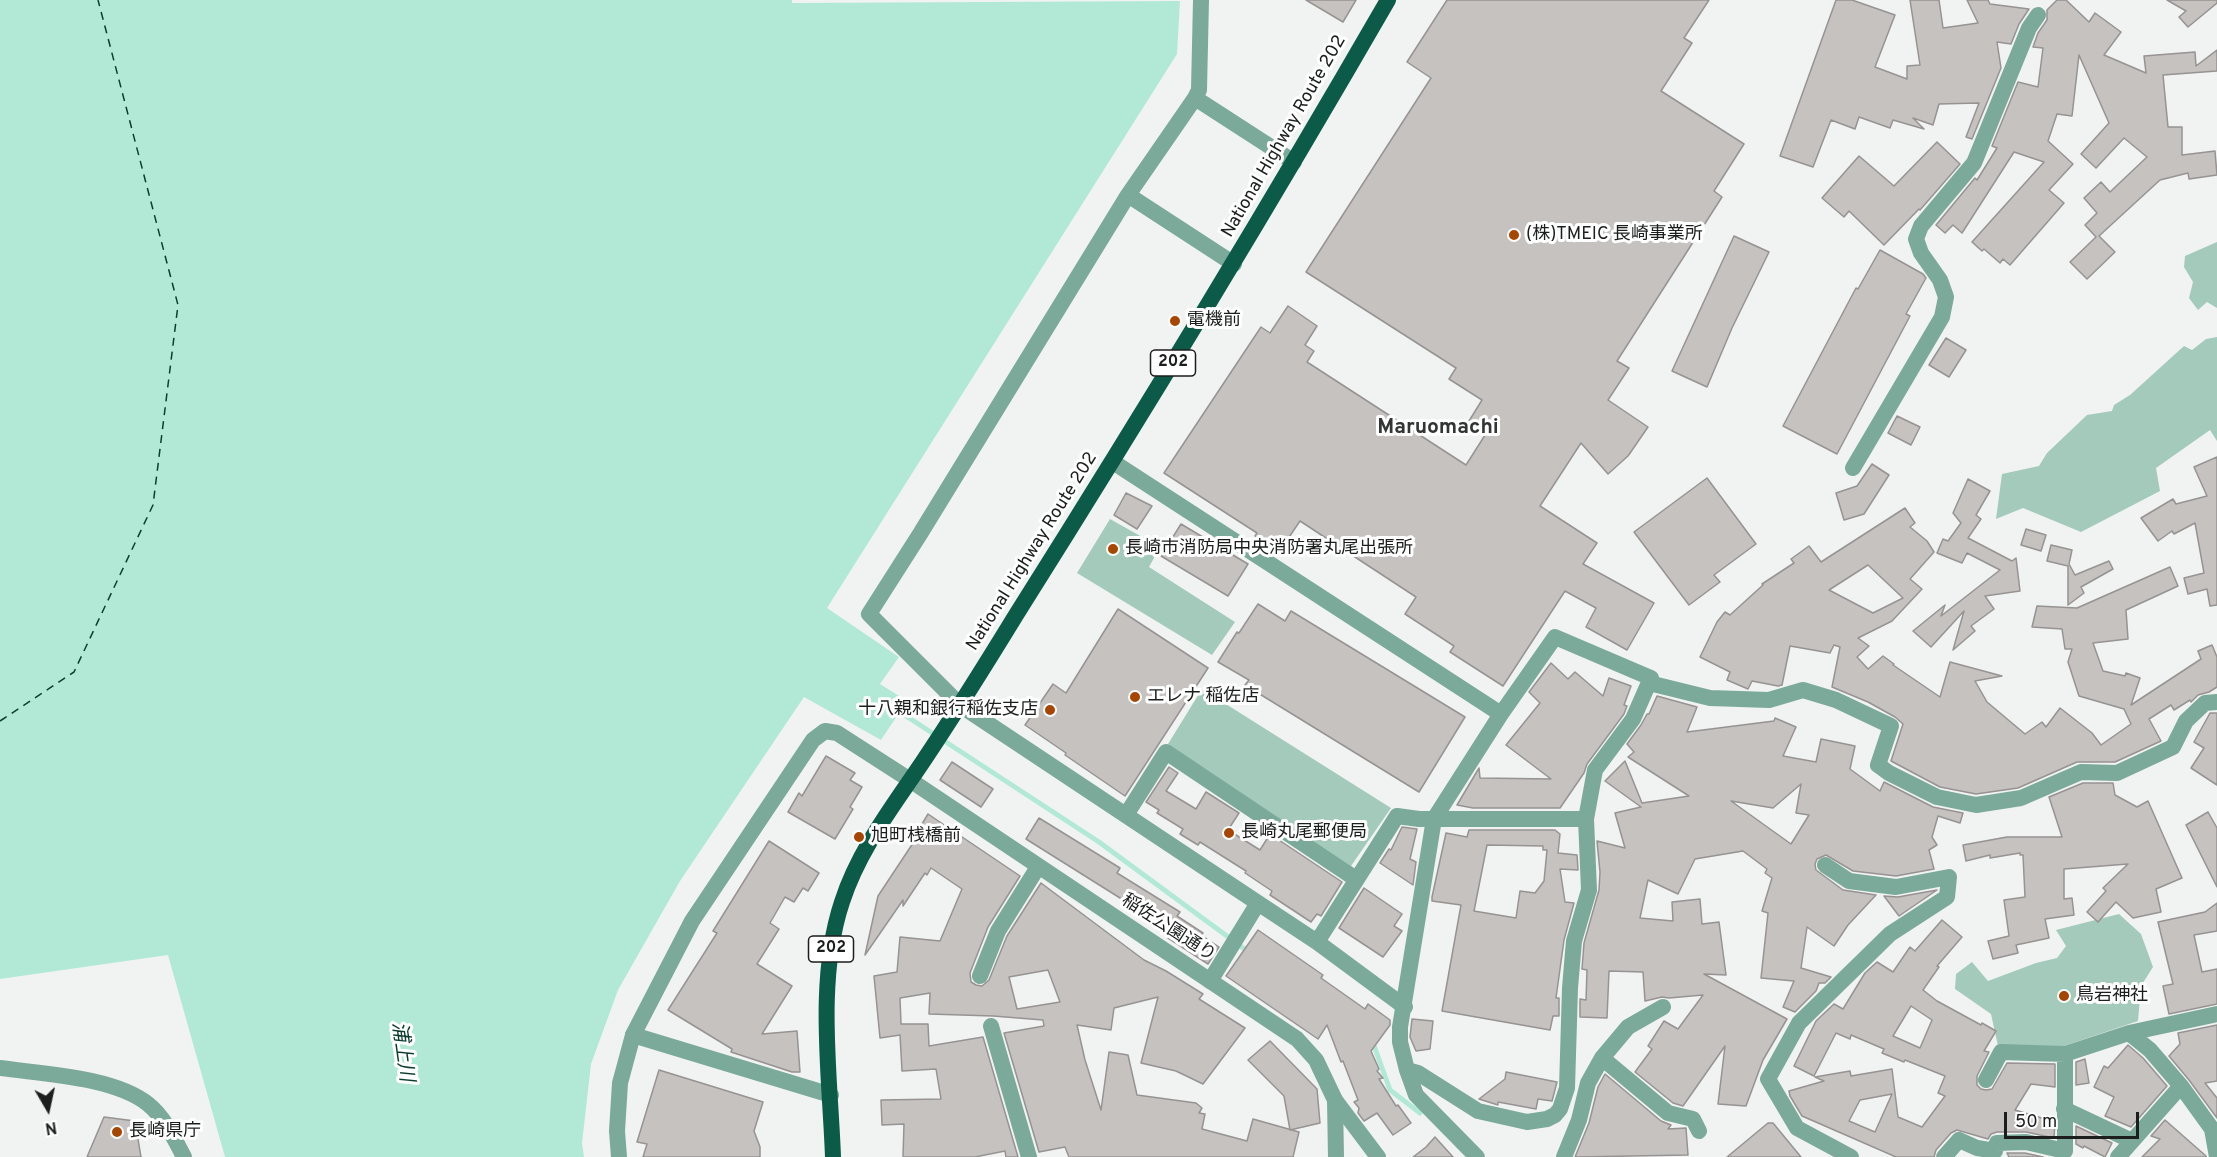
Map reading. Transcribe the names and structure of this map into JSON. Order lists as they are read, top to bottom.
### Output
{
  "streets": {
    "highway": ["National Highway Route 202", "202"],
    "street": ["稲佐公園通り"]
  },
  "crossings": [
    ["National Highway Route 202", "稲佐公園通り"]
  ],
  "districts": ["Maruomachi"],
  "water": ["浦上川"],
  "places": [
    "(株)TMEIC 長崎事業所",
    "電機前",
    "長崎市消防局中央消防署丸尾出張所",
    "エレナ 稲佐店",
    "十八親和銀行稲佐支店",
    "長崎丸尾郵便局",
    "旭町桟橋前",
    "鳥岩神社",
    "長崎県庁"
  ],
  "scale_bar": "50 m",
  "north": "bottom"
}
